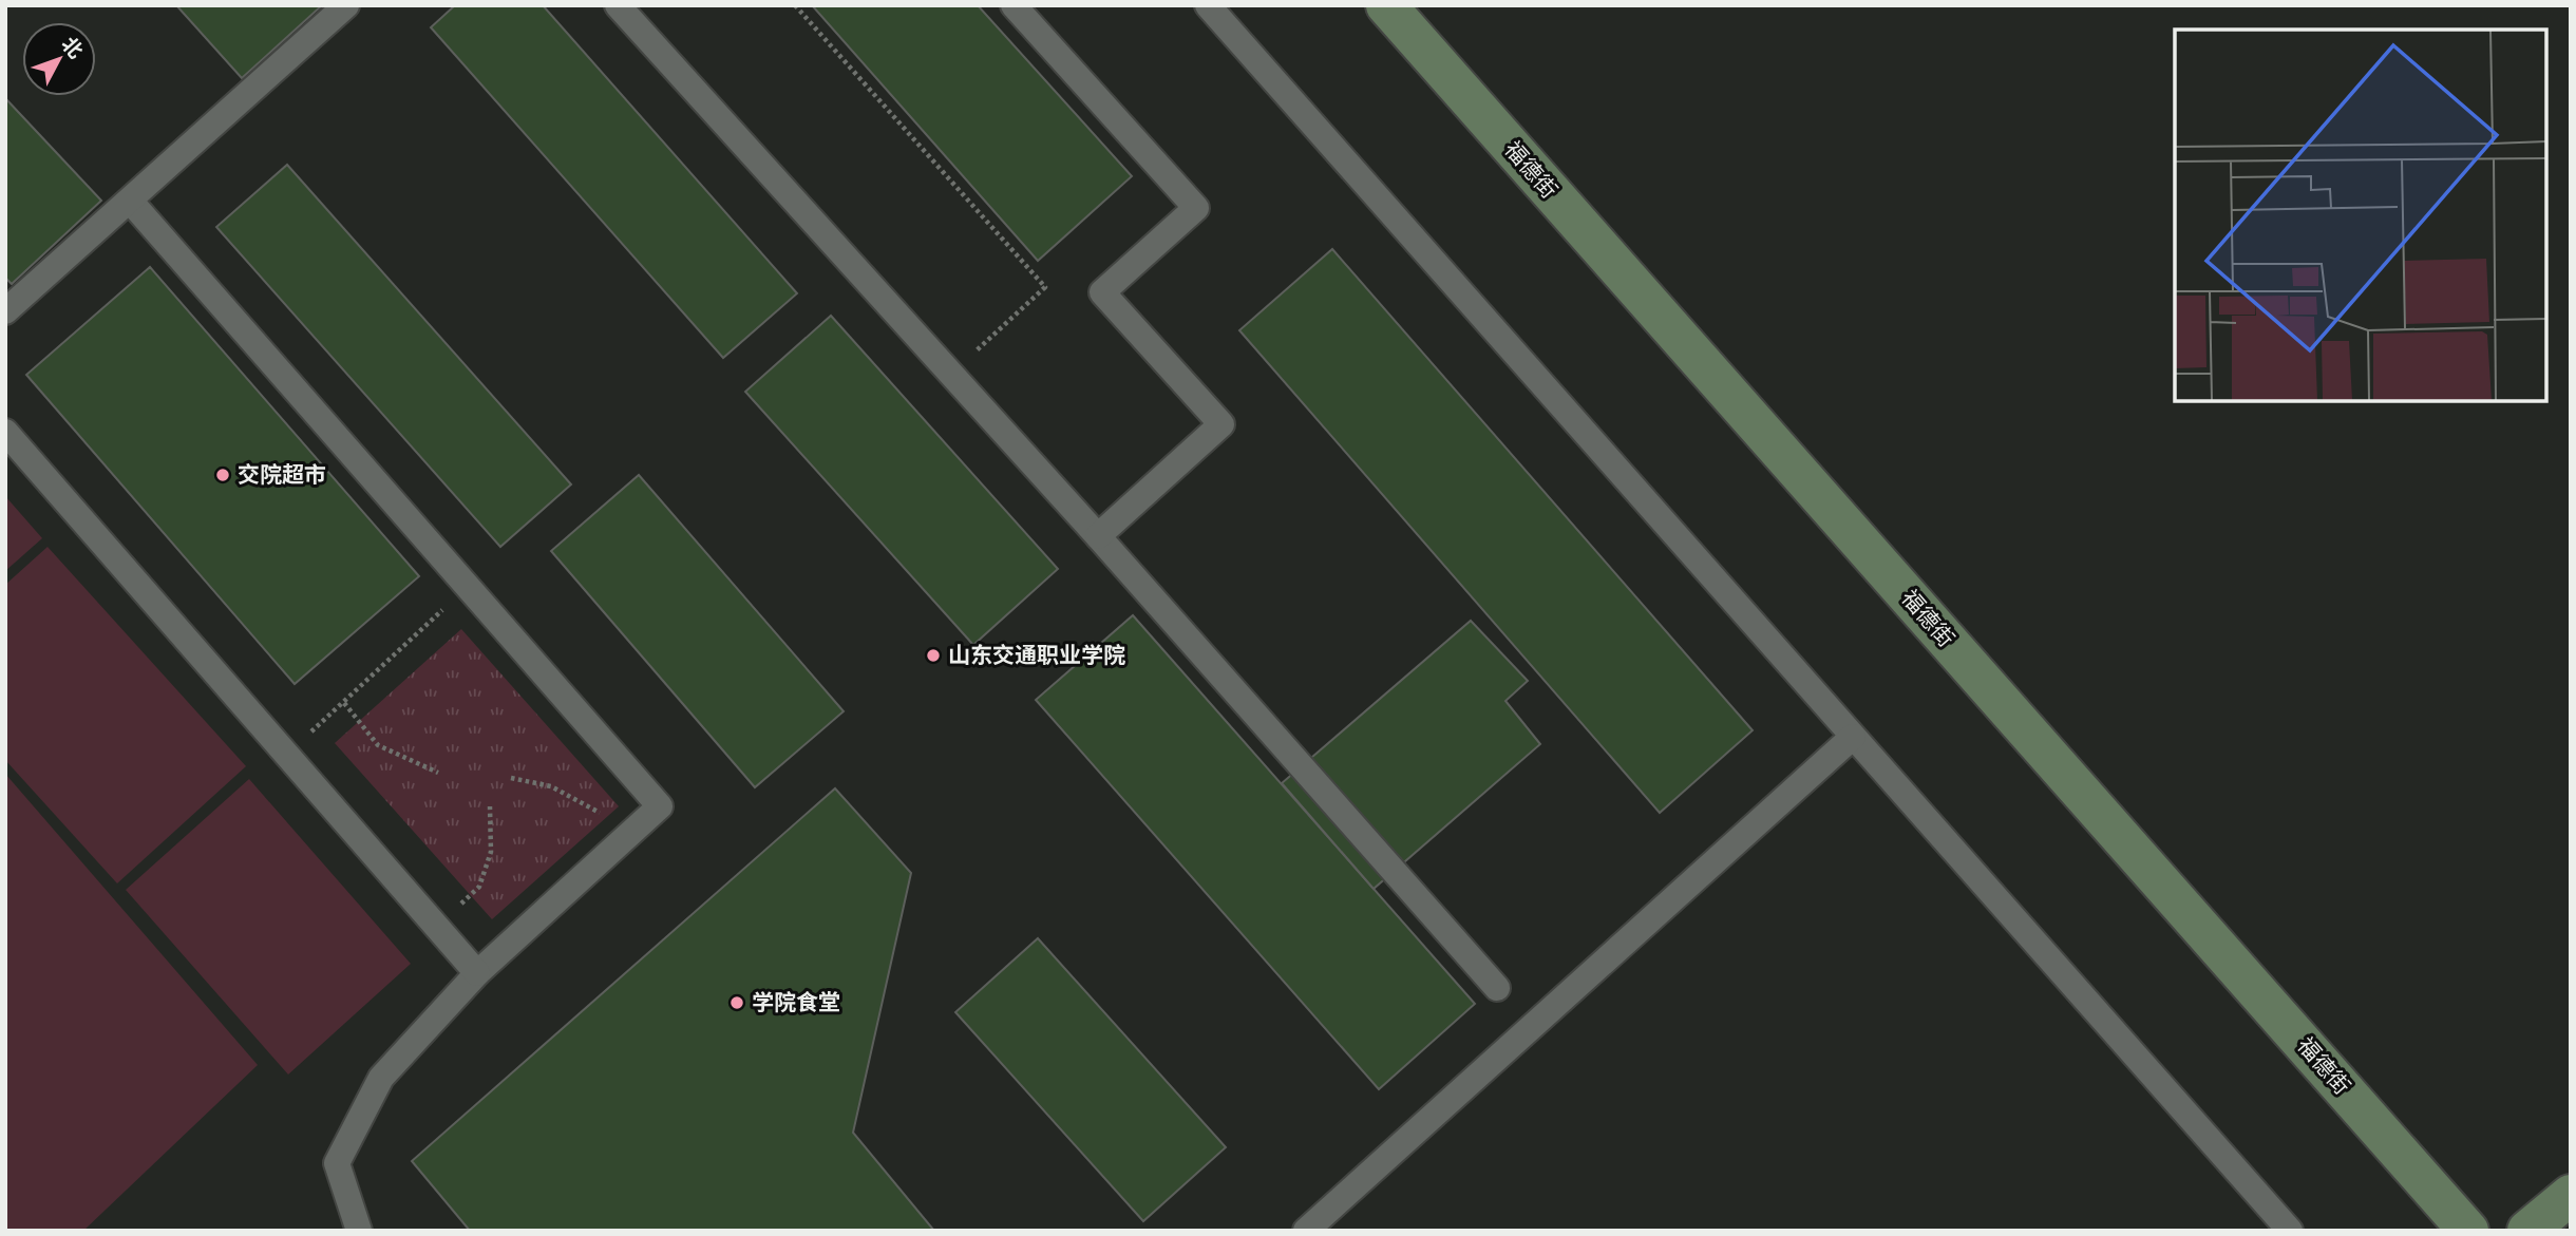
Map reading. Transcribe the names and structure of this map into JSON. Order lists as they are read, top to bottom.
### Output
{
  "streets": {
    "street": ["福德街"]
  },
  "places": ["交院超市", "山东交通职业学院", "学院食堂"],
  "north": "top right"
}
